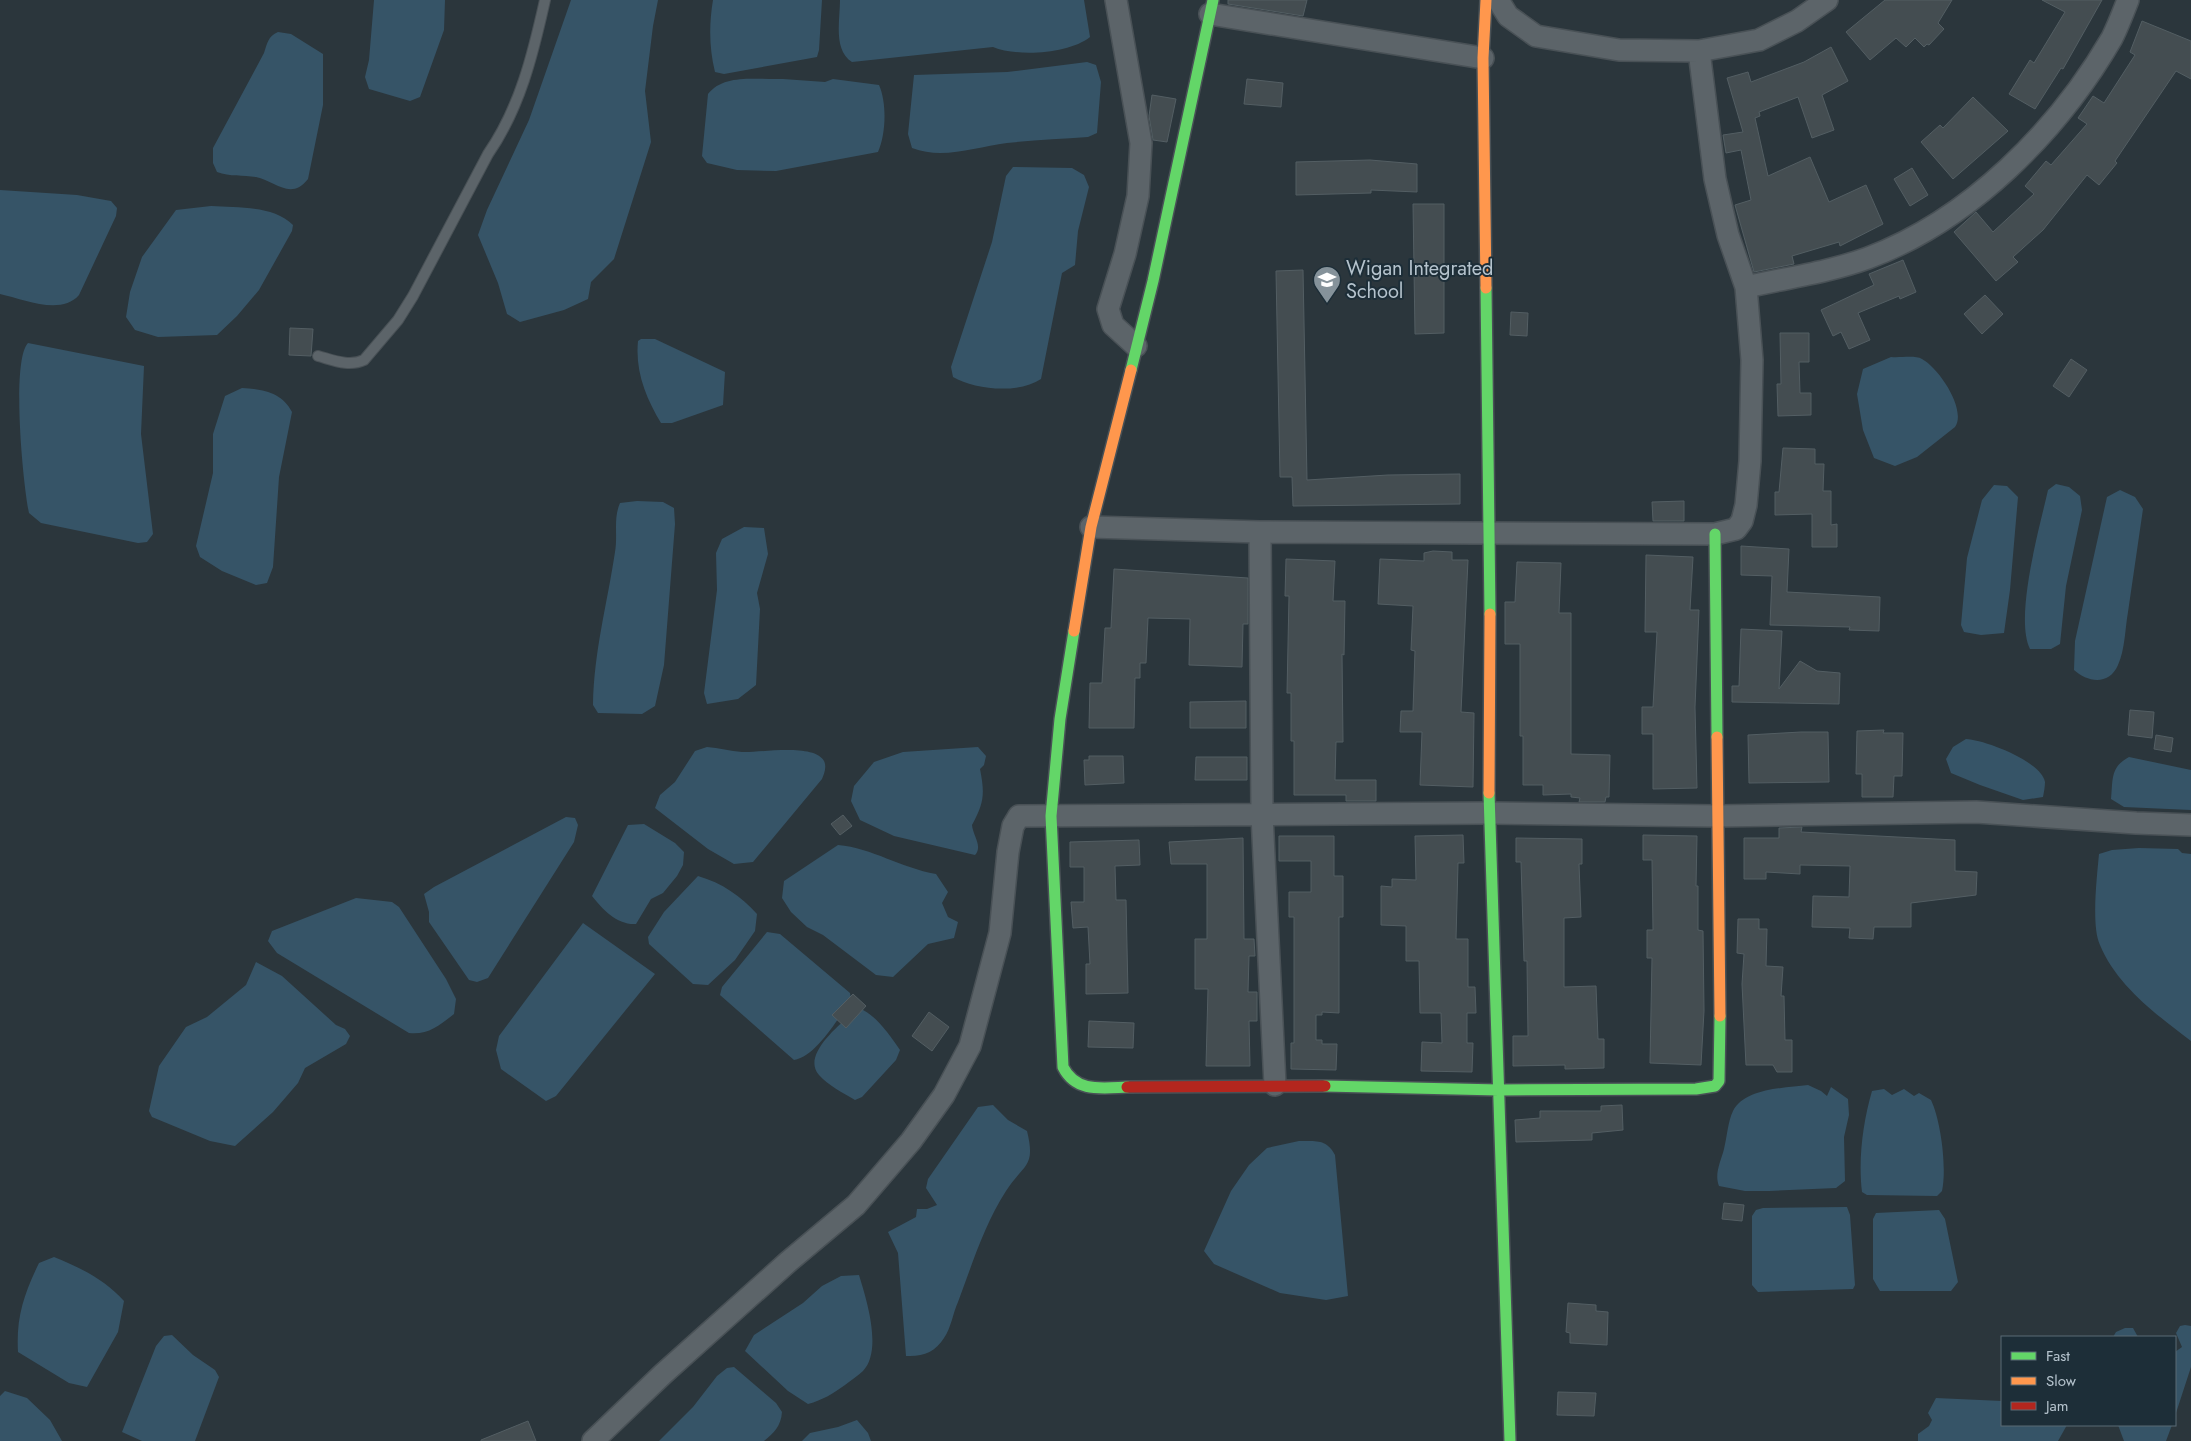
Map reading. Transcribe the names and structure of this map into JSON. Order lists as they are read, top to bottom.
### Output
{
  "places": {
    "school or university": ["Wigan Integrated School"]
  },
  "legend": ["Fast", "Slow", "Jam"]
}
